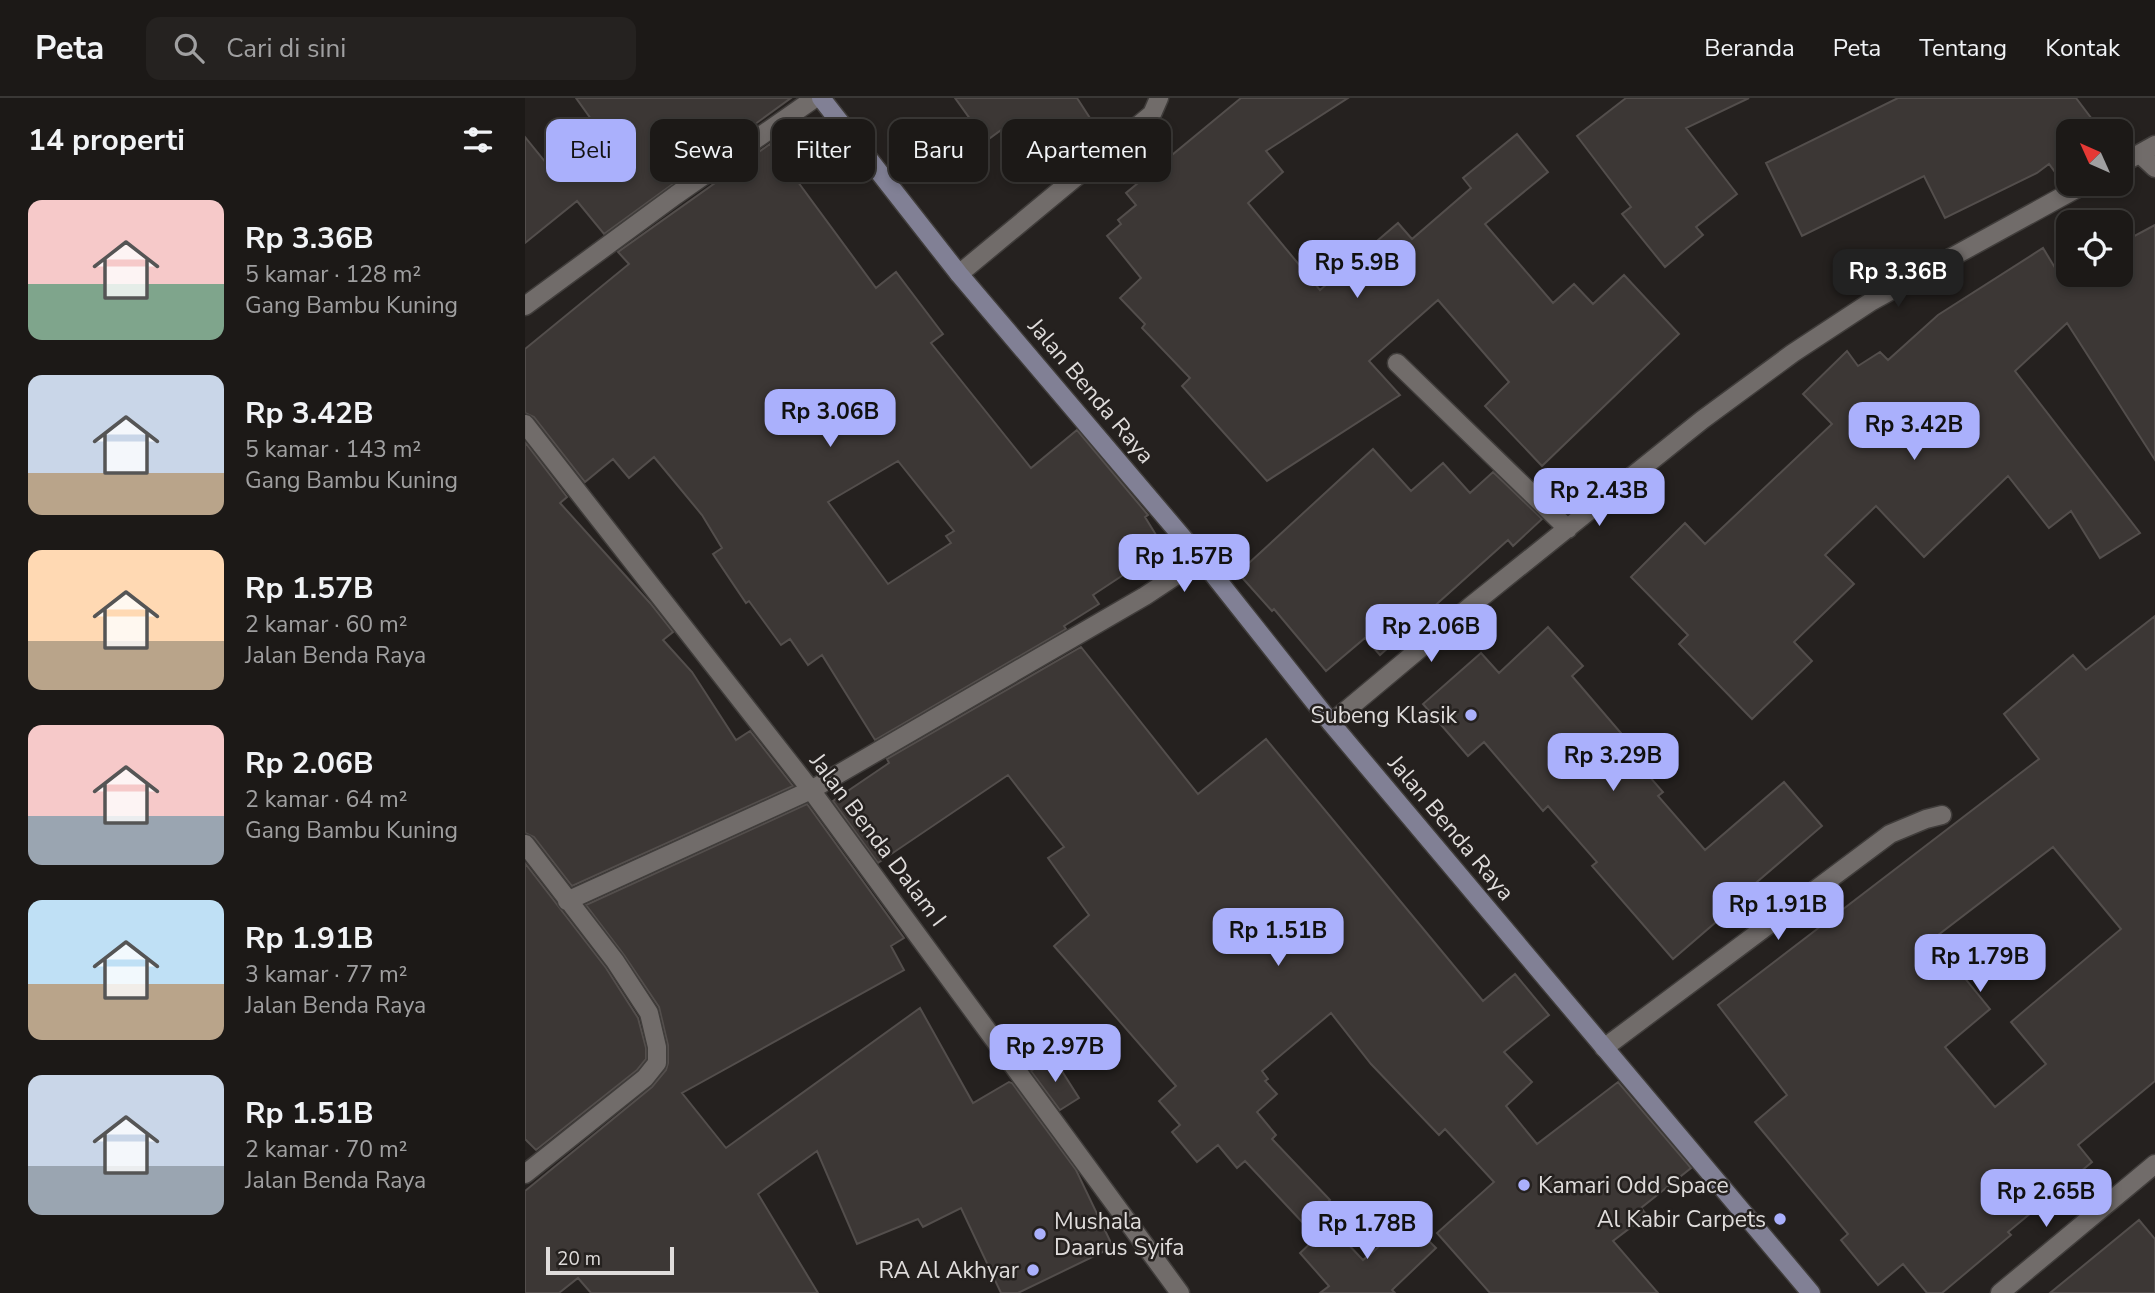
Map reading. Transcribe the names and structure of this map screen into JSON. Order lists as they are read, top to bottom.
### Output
{
  "streets": {
    "street": ["Jalan Benda Raya", "Jalan Benda Dalam I"]
  },
  "places": [
    "Subeng Klasik",
    "Kamari Odd Space",
    "Al Kabir Carpets",
    "Mushala Daarus Syifa",
    "RA Al Akhyar"
  ],
  "scale_bar": "20 m",
  "north": "top left",
  "page": {
    "header": "Peta",
    "search": "Cari di sini",
    "nav": [
      "Beranda",
      "Peta",
      "Tentang",
      "Kontak"
    ],
    "heading": "14 properti",
    "chip": [
      "Beli",
      "Sewa",
      "Filter",
      "Baru",
      "Apartemen"
    ],
    "list": [
      {
        "name": "Rp 3.36B",
        "note": "5 kamar · 128 m² · Gang Bambu Kuning"
      },
      {
        "name": "Rp 3.42B",
        "note": "5 kamar · 143 m² · Gang Bambu Kuning"
      },
      {
        "name": "Rp 1.57B",
        "note": "2 kamar · 60 m² · Jalan Benda Raya"
      },
      {
        "name": "Rp 2.06B",
        "note": "2 kamar · 64 m² · Gang Bambu Kuning"
      },
      {
        "name": "Rp 1.91B",
        "note": "3 kamar · 77 m² · Jalan Benda Raya"
      },
      {
        "name": "Rp 1.51B",
        "note": "2 kamar · 70 m² · Jalan Benda Raya"
      }
    ],
    "price": [
      "Rp 5.9B",
      "Rp 3.36B",
      "Rp 3.06B",
      "Rp 3.42B",
      "Rp 2.43B",
      "Rp 1.57B",
      "Rp 2.06B",
      "Rp 3.29B",
      "Rp 1.91B",
      "Rp 1.51B",
      "Rp 1.79B",
      "Rp 2.97B",
      "Rp 2.65B",
      "Rp 1.78B"
    ],
    "scale": "20 m"
  }
}
